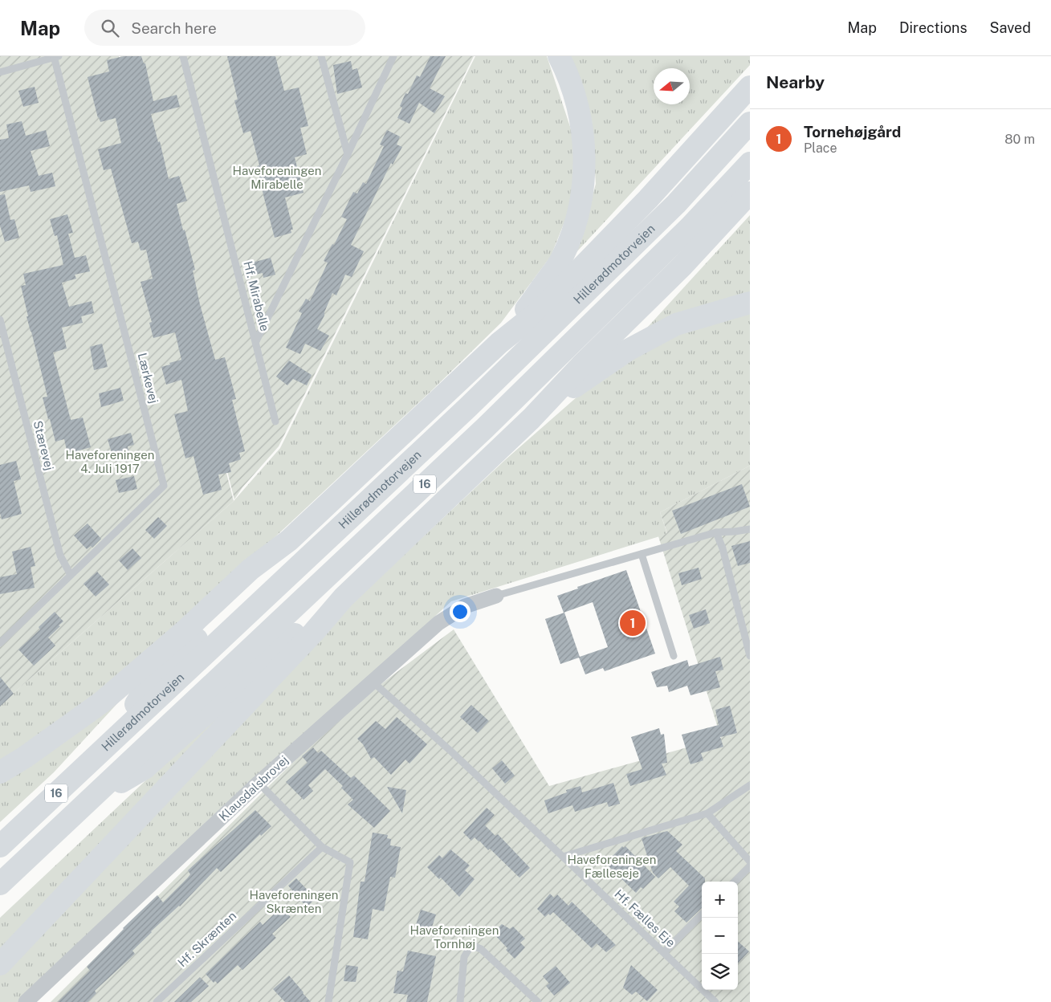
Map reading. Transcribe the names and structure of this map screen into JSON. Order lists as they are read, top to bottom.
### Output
{
  "streets": {
    "highway": ["Hillerødmotorvejen", "16"],
    "street": ["Klausdalsbrovej"],
    "lane": [
      "Hf. Mirabelle",
      "Lærkevej",
      "Stærevej",
      "Hf. Fælles Eje",
      "Hf. Skrænten"
    ]
  },
  "crossings": [
    ["Hillerødmotorvejen", "16"],
    ["Lærkevej", "Stærevej"],
    ["Klausdalsbrovej", "Hf. Fælles Eje"]
  ],
  "parks": [
    "Haveforeningen Mirabelle",
    "Haveforeningen 4. Juli 1917",
    "Haveforeningen Fælleseje",
    "Haveforeningen Skrænten",
    "Haveforeningen Tornhøj"
  ],
  "north": "left",
  "page": {
    "header": "Map",
    "search": "Search here",
    "nav": ["Map", "Directions", "Saved"],
    "heading": "Nearby",
    "list": [
      {
        "mark": "1",
        "name": "Tornehøjgård",
        "note": "Place",
        "value": "80 m"
      }
    ],
    "pins": "1",
    "map_buttons": ["+", "−"]
  }
}
